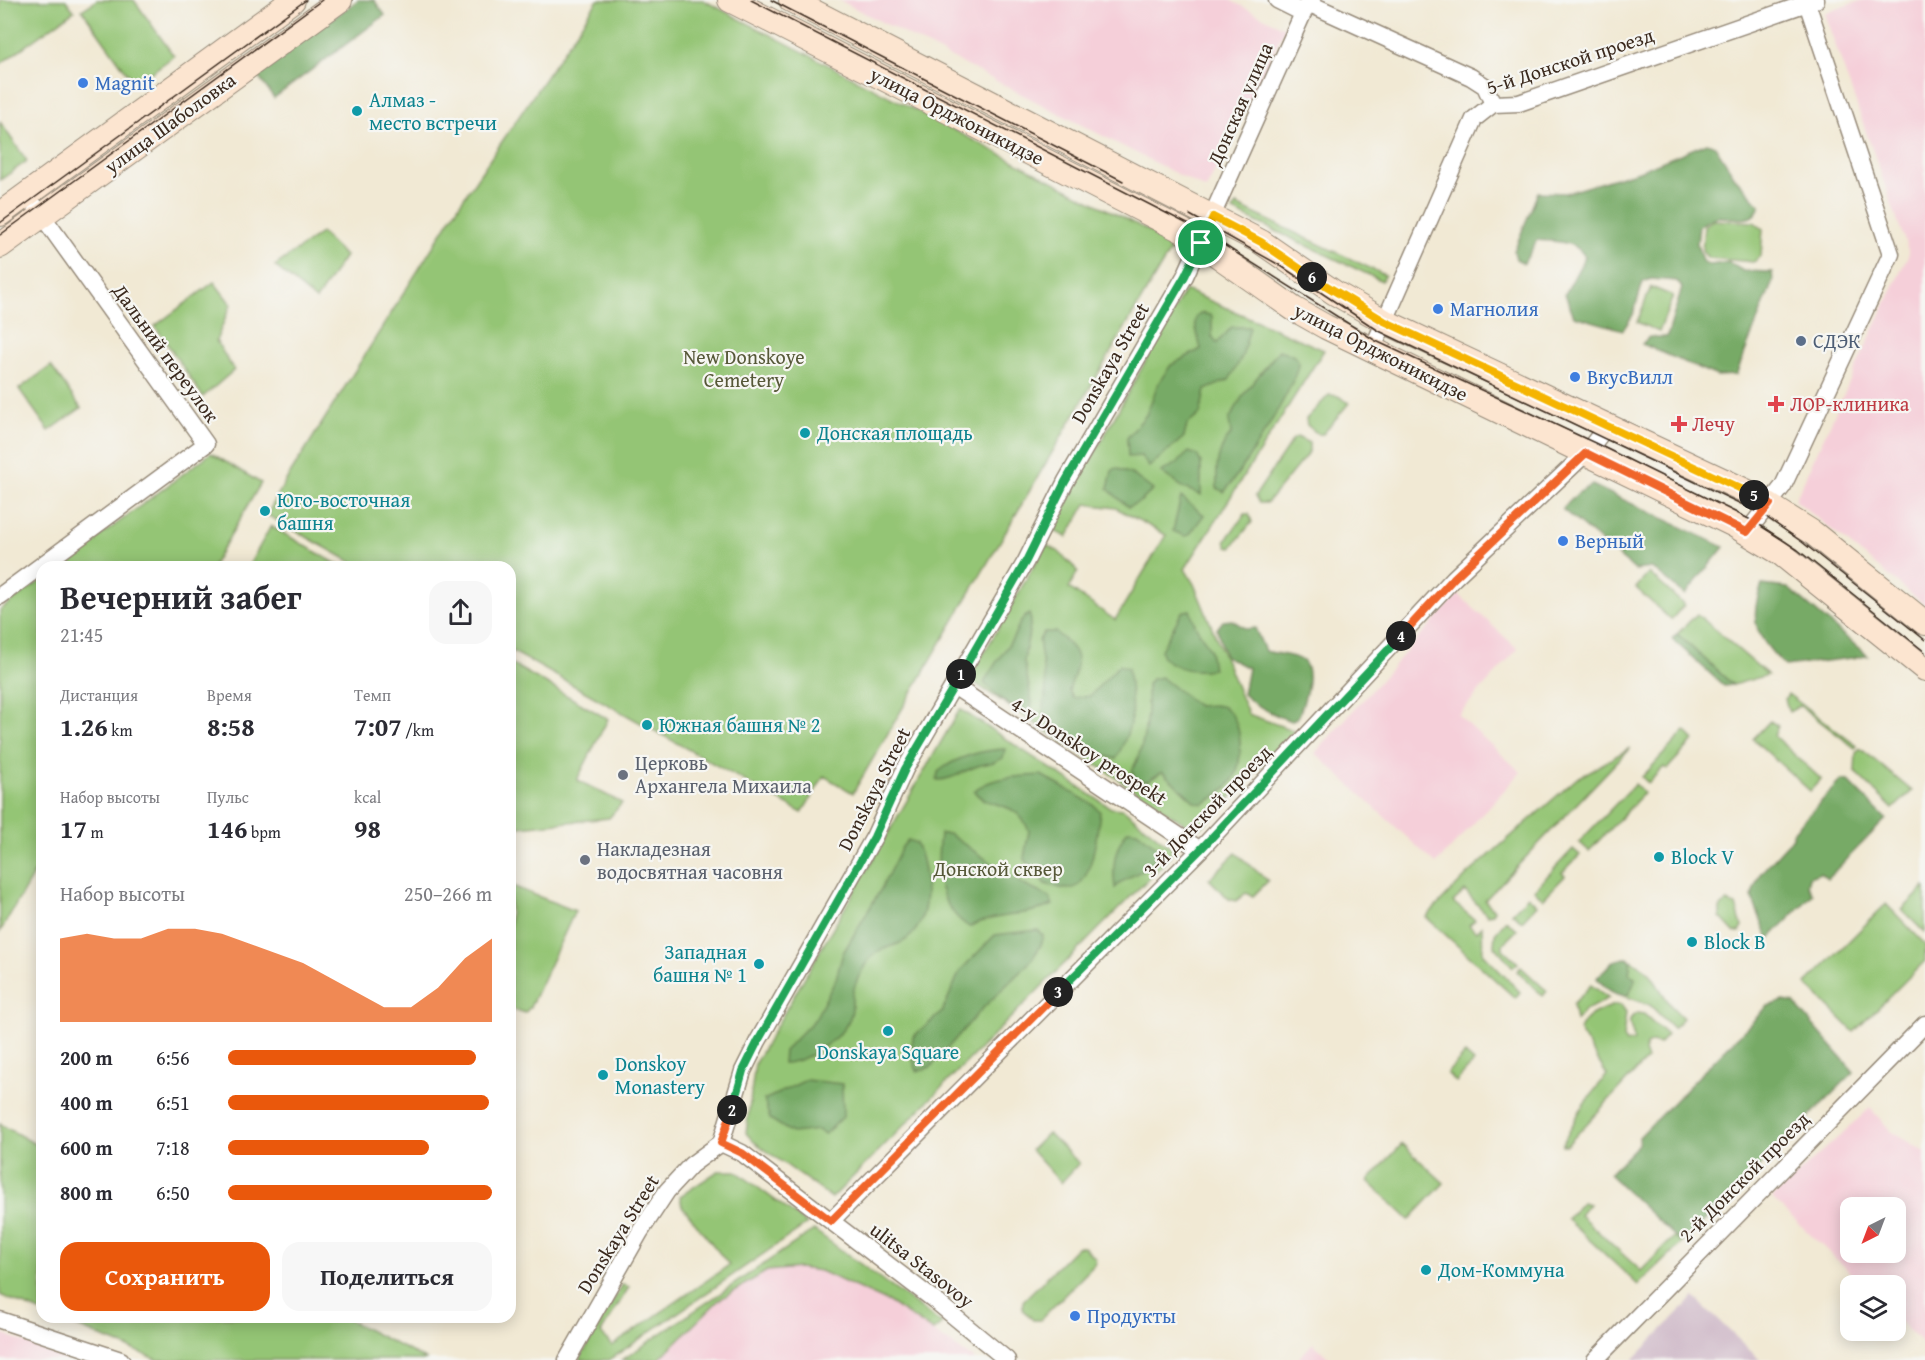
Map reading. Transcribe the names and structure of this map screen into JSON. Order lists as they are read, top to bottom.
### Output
{
  "streets": {
    "main road": ["улица Орджоникидзе", "улица Шаболовка"],
    "street": [
      "5-й Донской проезд",
      "Донская улица",
      "Дальний переулок",
      "Donskaya Street",
      "4-y Donskoy prospekt",
      "3-й Донской проезд",
      "2-й Донской проезд",
      "ulitsa Stasovoy"
    ]
  },
  "crossings": [
    ["5-й Донской проезд", "улица Орджоникидзе"],
    ["Донская улица", "улица Орджоникидзе"],
    ["Донская улица", "Donskaya Street"],
    ["улица Орджоникидзе", "Donskaya Street"],
    ["улица Орджоникидзе", "3-й Донской проезд"],
    ["улица Шаболовка", "Дальний переулок"],
    ["Donskaya Street", "4-y Donskoy prospekt"],
    ["Donskaya Street", "ulitsa Stasovoy"],
    ["4-y Donskoy prospekt", "3-й Донской проезд"],
    ["3-й Донской проезд", "ulitsa Stasovoy"]
  ],
  "parks": ["New Donskoye Cemetery", "Донской сквер"],
  "places": {
    "other": [
      "Magnit",
      "Алмаз - место встречи",
      "Магнолия",
      "СДЭК",
      "ВкусВилл",
      "Донская площадь",
      "Юго-восточная башня",
      "Верный",
      "Южная башня № 2",
      "Церковь Архангела Михаила",
      "Block V",
      "Накладезная водосвятная часовня",
      "Block B",
      "Западная башня № 1",
      "Donskaya Square",
      "Donskoy Monastery",
      "Дом-Коммуна",
      "Продукты"
    ],
    "health": ["ЛОР-клиника", "Лечу"]
  },
  "north": "bottom left",
  "page": {
    "pins": [
      "6",
      "5",
      "4",
      "1",
      "3",
      "2"
    ],
    "heading": ["Вечерний забег", "21:45"],
    "stats": [
      ["Дистанция", "1.26 km"],
      ["Время", "8:58"],
      ["Темп", "7:07 /km"],
      ["Набор высоты", "17 m"],
      ["Пульс", "146 bpm"],
      ["kcal", "98"]
    ],
    "chart": ["Набор высоты", "250–266 m"],
    "list": [
      {
        "name": "200 m",
        "note": "6:56"
      },
      {
        "name": "400 m",
        "note": "6:51"
      },
      {
        "name": "600 m",
        "note": "7:18"
      },
      {
        "name": "800 m",
        "note": "6:50"
      }
    ],
    "buttons": ["Сохранить", "Поделиться"]
  }
}
